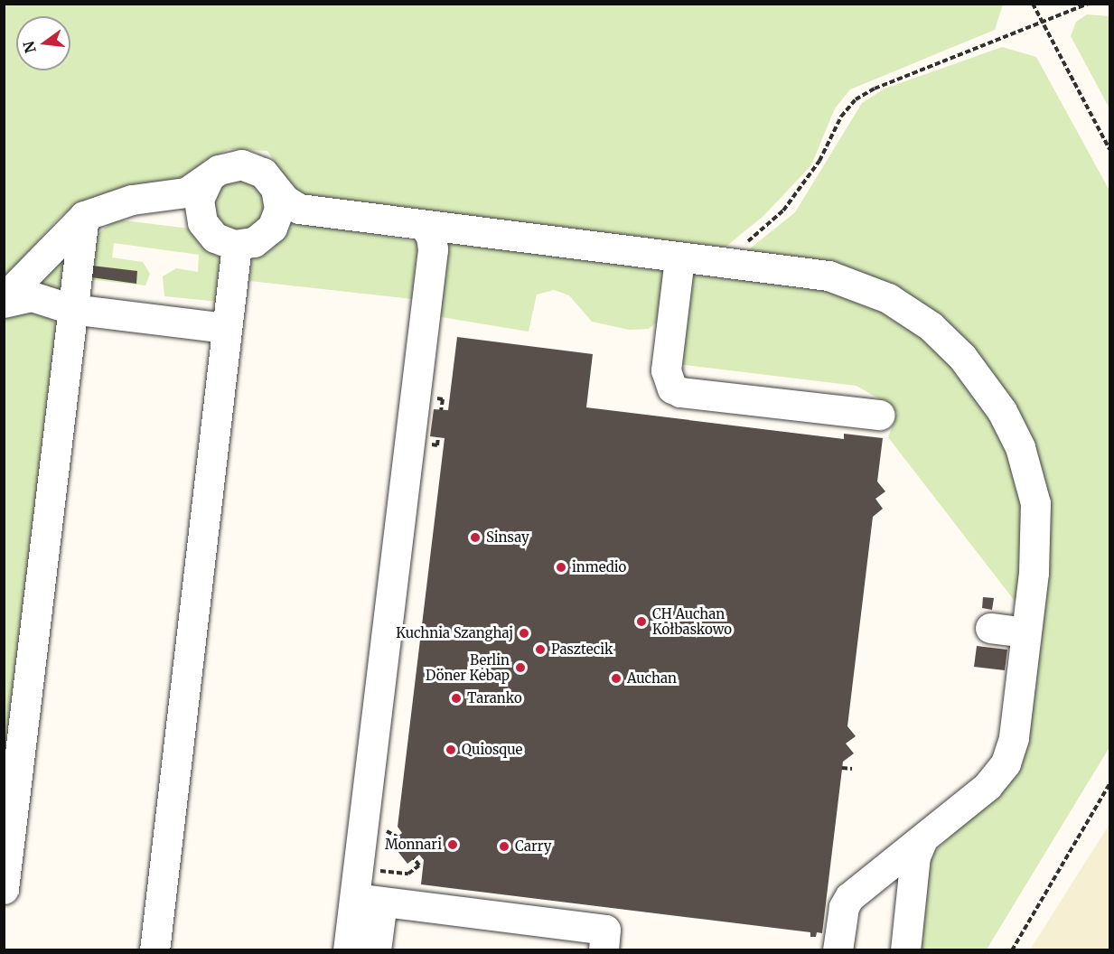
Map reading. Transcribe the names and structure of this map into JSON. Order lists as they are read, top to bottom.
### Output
{
  "places": [
    "Sinsay",
    "inmedio",
    "CH Auchan Kołbaskowo",
    "Kuchnia Szanghaj",
    "Pasztecik",
    "Berlin Döner Kebap",
    "Auchan",
    "Taranko",
    "Quiosque",
    "Monnari",
    "Carry"
  ],
  "north": "left"
}
